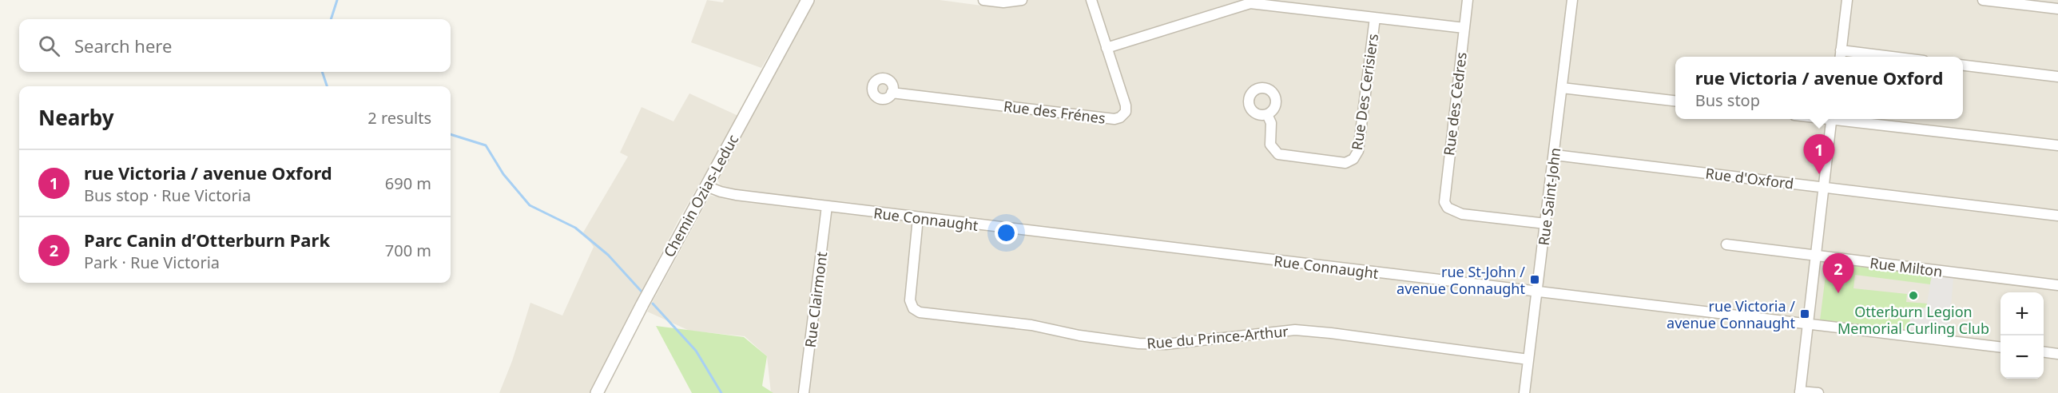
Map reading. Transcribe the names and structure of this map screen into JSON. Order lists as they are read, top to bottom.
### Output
{
  "streets": {
    "street": [
      "Rue Des Cerisiers",
      "Rue des Cèdres",
      "Rue des Frénes",
      "Rue d'Oxford",
      "Chemin Ozias-Leduc",
      "Rue Saint-John",
      "Rue Connaught",
      "Rue Milton",
      "Rue Clairmont",
      "Rue du Prince-Arthur"
    ]
  },
  "crossings": [
    ["Rue des Cèdres", "Rue Saint-John"],
    ["Rue d'Oxford", "Rue Saint-John"],
    ["Chemin Ozias-Leduc", "Rue Connaught"],
    ["Rue Saint-John", "Rue Connaught"],
    ["Rue Saint-John", "Rue du Prince-Arthur"],
    ["Rue Connaught", "Rue Clairmont"],
    ["Rue Connaught", "Rue du Prince-Arthur"]
  ],
  "places": {
    "transit": ["rue St-John / avenue Connaught", "rue Victoria / avenue Connaught"],
    "other": ["Otterburn Legion Memorial Curling Club"]
  },
  "page": {
    "search": "Search here",
    "popup": ["rue Victoria / avenue Oxford", "Bus stop"],
    "heading": ["Nearby", "2 results"],
    "pins": ["1", "2"],
    "list": [
      {
        "mark": "1",
        "name": "rue Victoria / avenue Oxford",
        "note": "Bus stop · Rue Victoria",
        "value": "690 m"
      },
      {
        "mark": "2",
        "name": "Parc Canin d’Otterburn Park",
        "note": "Park · Rue Victoria",
        "value": "700 m"
      }
    ],
    "map_buttons": ["+", "−"]
  }
}
